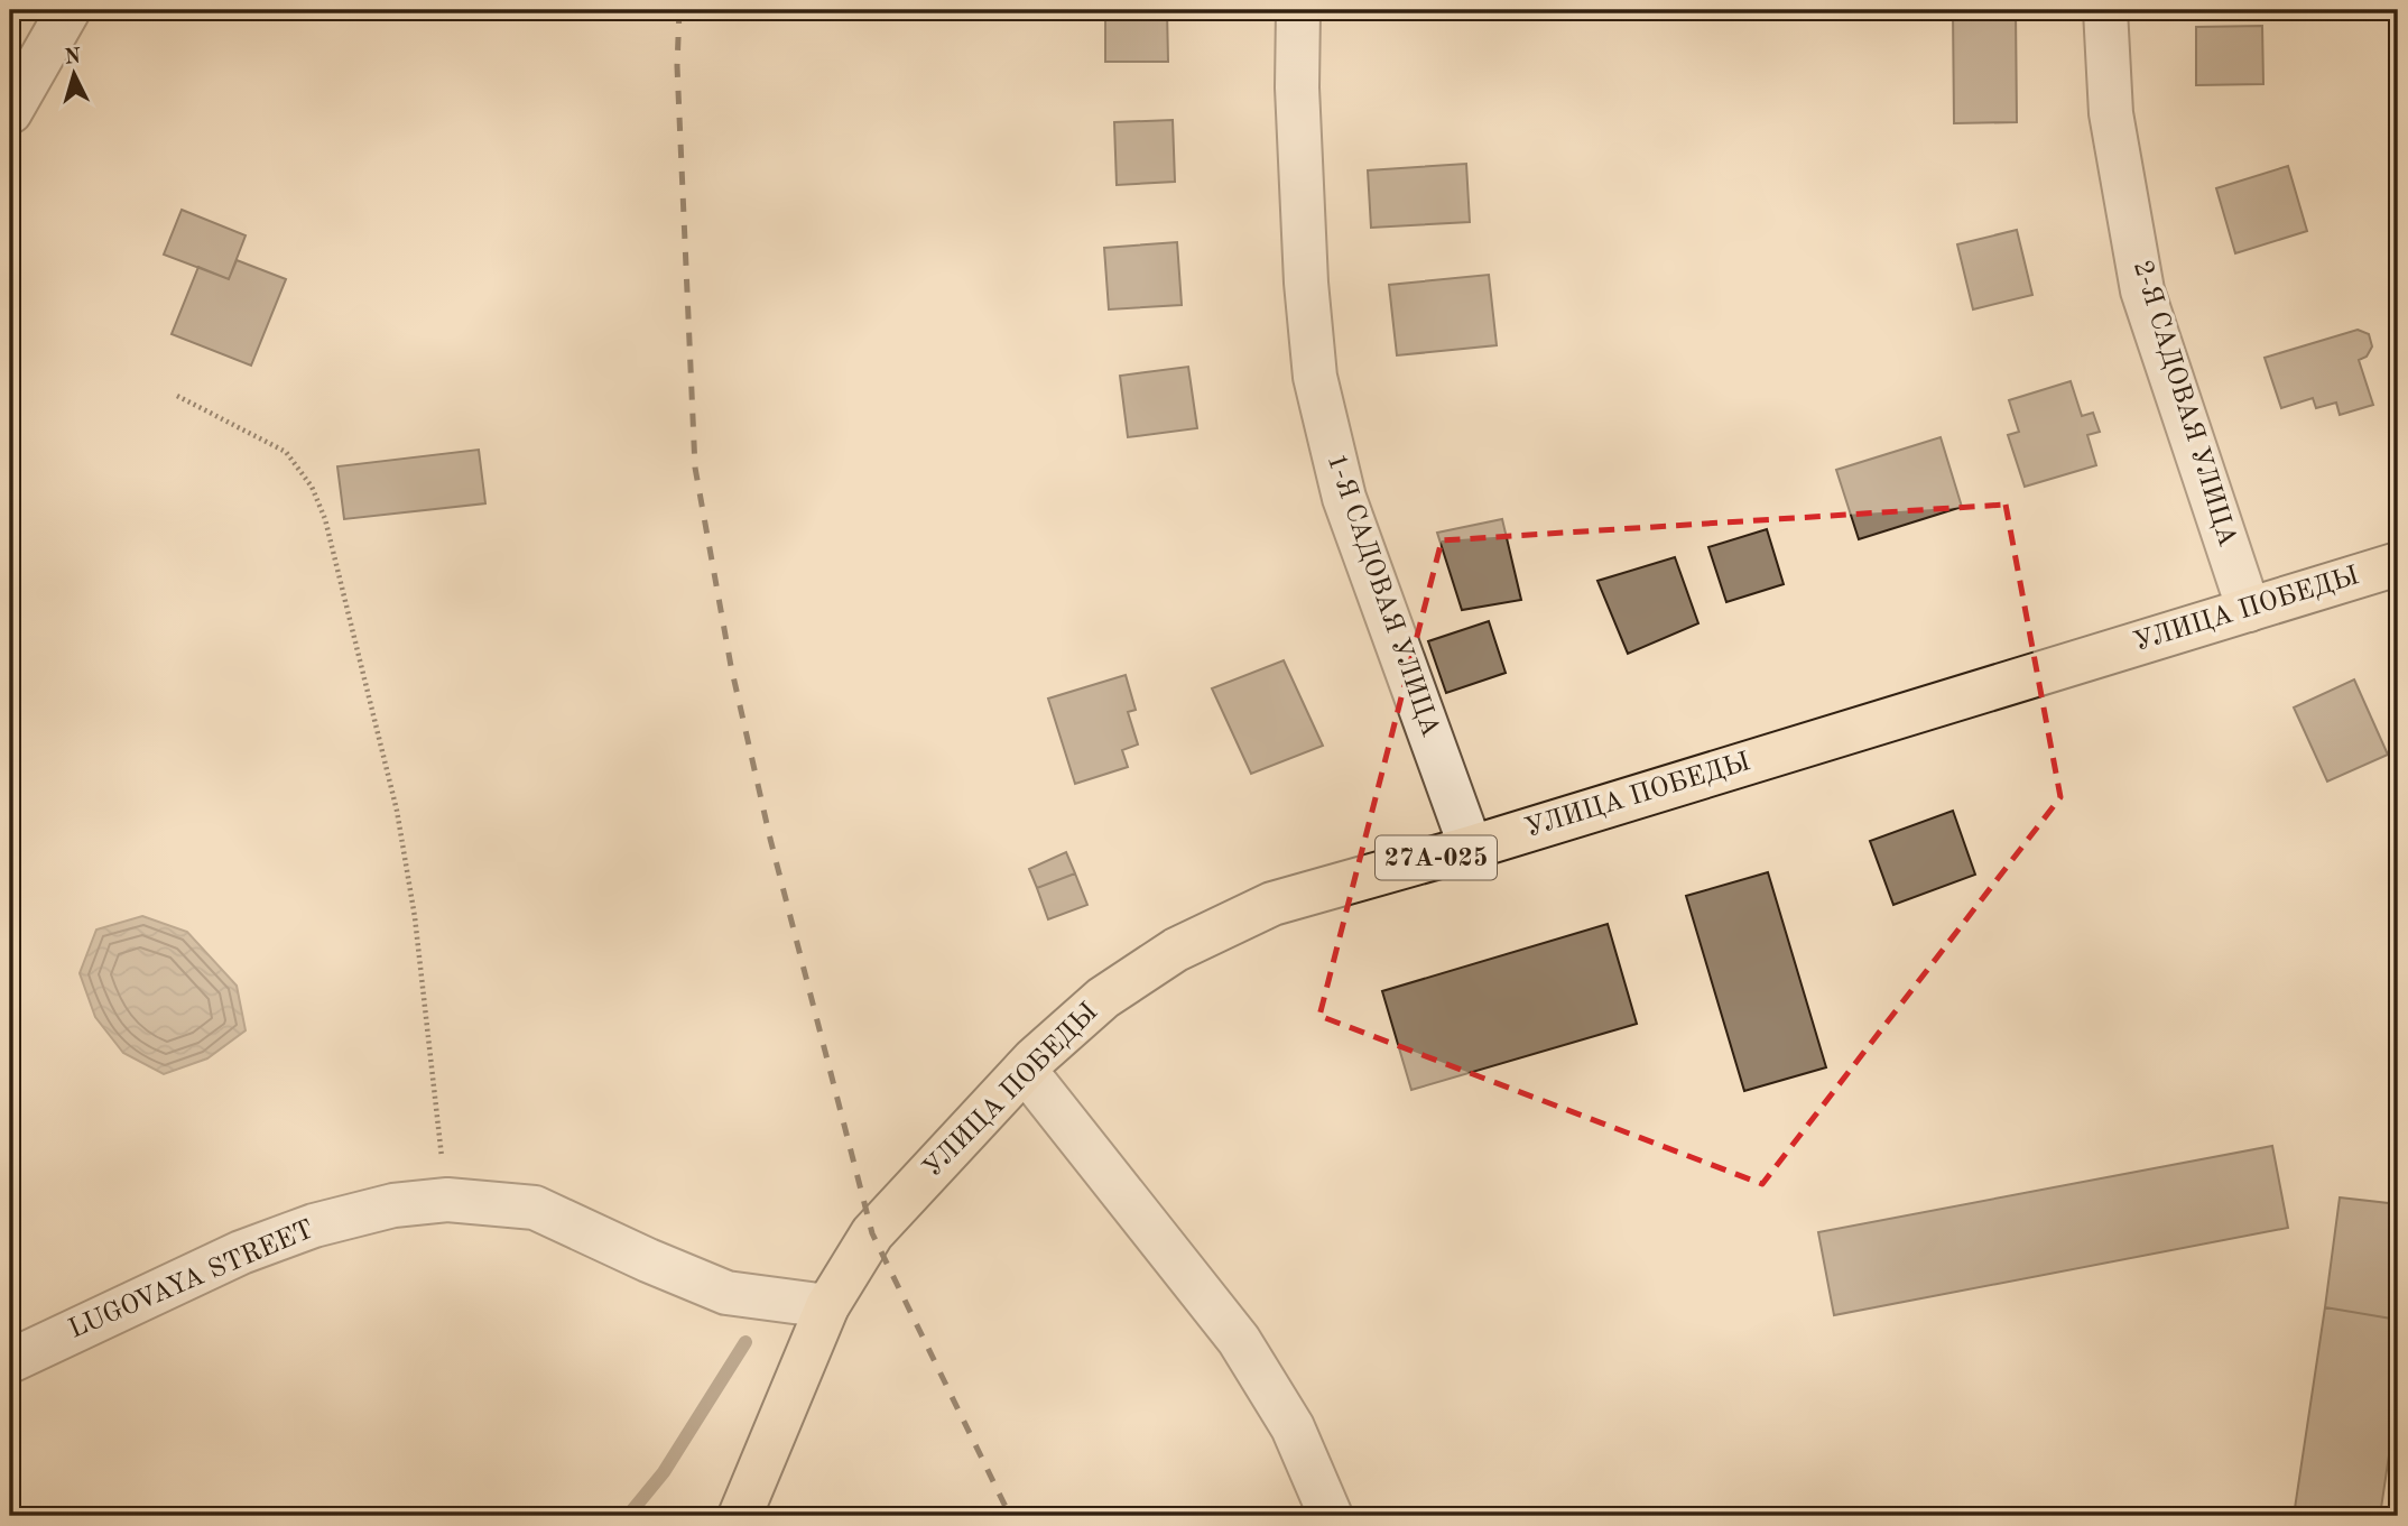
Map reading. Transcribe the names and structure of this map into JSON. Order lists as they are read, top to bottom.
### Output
{
  "streets": {
    "main road": ["УЛИЦА ПОБЕДЫ", "27А-025"],
    "street": ["2-Я САДОВАЯ УЛИЦА", "1-Я САДОВАЯ УЛИЦА", "LUGOVAYA STREET"]
  },
  "crossings": [
    ["2-Я САДОВАЯ УЛИЦА", "УЛИЦА ПОБЕДЫ"],
    ["1-Я САДОВАЯ УЛИЦА", "УЛИЦА ПОБЕДЫ"],
    ["УЛИЦА ПОБЕДЫ", "LUGOVAYA STREET"]
  ],
  "north": "top"
}
